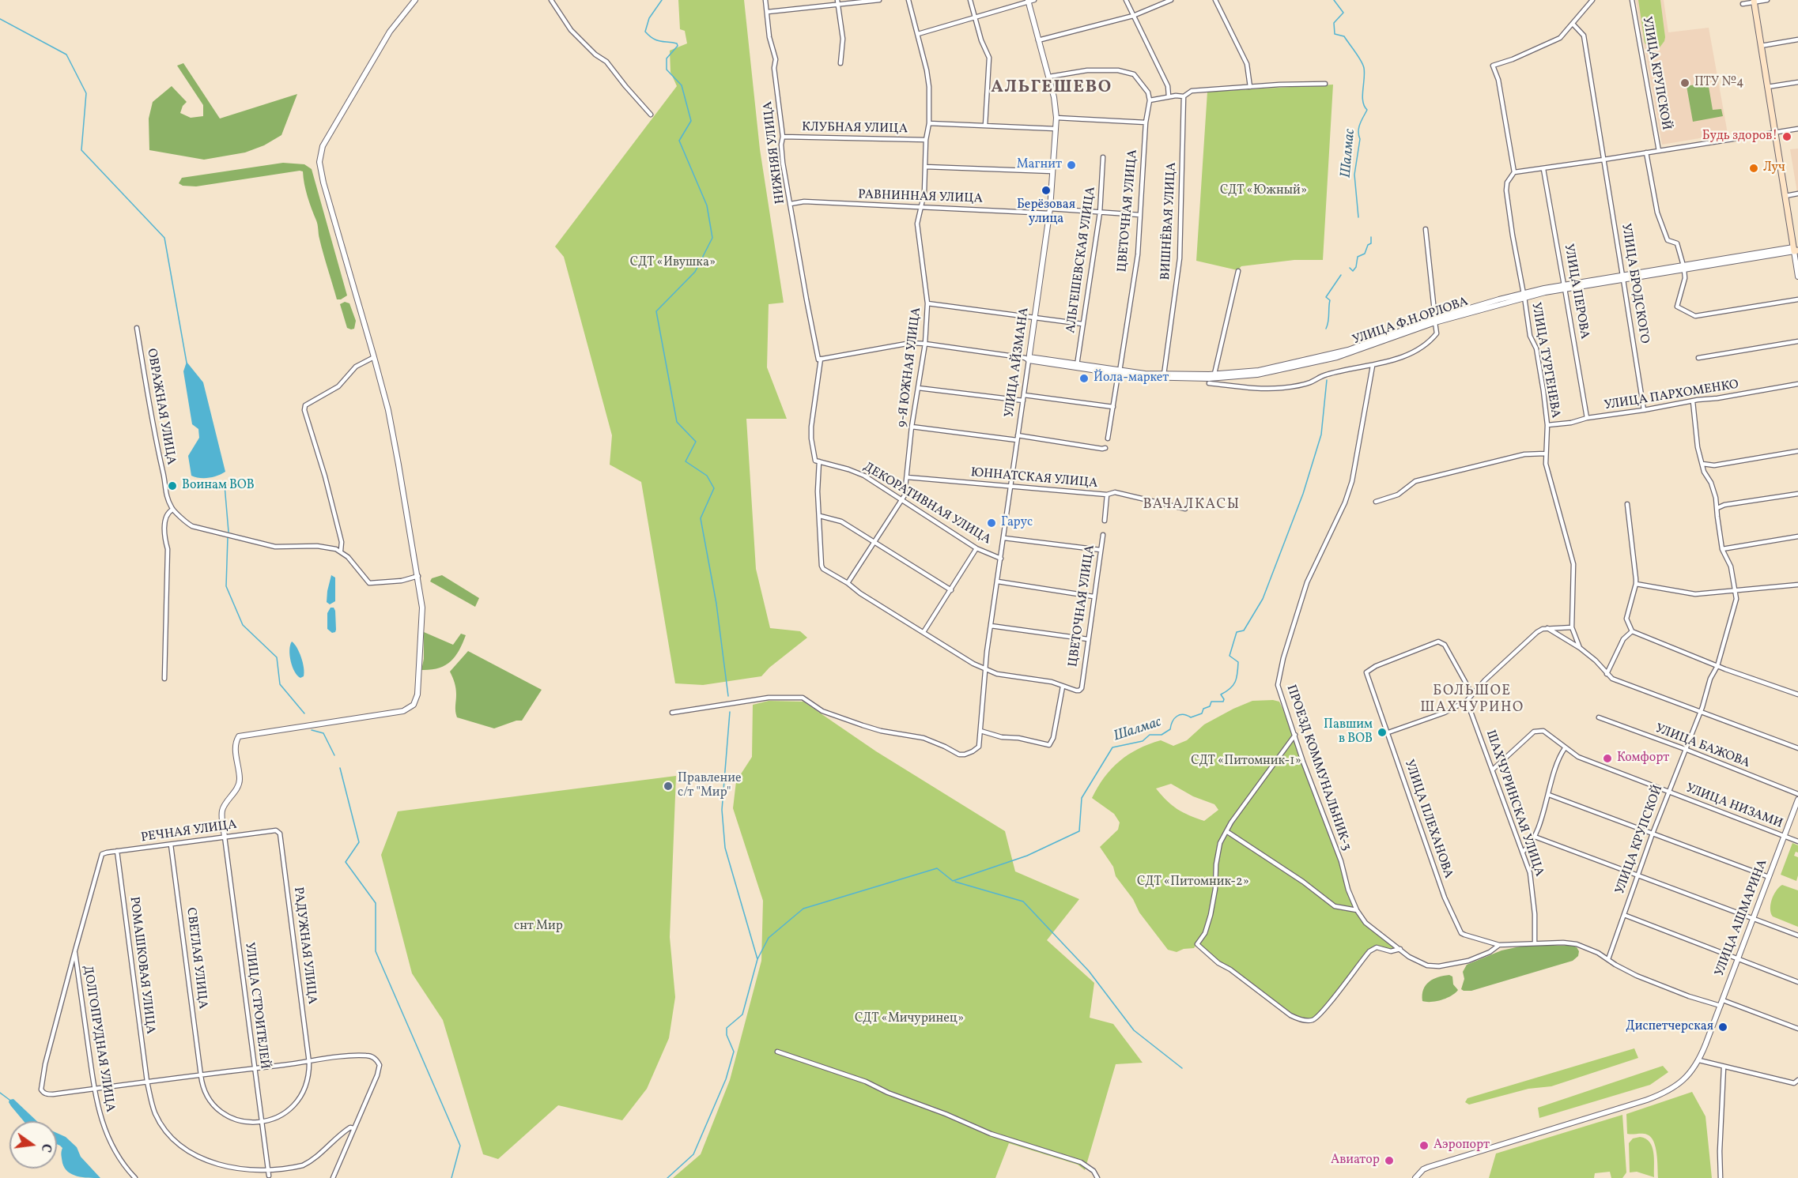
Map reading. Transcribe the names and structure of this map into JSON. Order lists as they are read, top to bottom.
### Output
{
  "streets": {
    "street": [
      "УЛИЦА КРУПСКОЙ",
      "КЛУБНАЯ УЛИЦА",
      "НИЖНЯЯ УЛИЦА",
      "РАВНИННАЯ УЛИЦА",
      "ЦВЕТОЧНАЯ УЛИЦА",
      "ВИШНЁВАЯ УЛИЦА",
      "АЛЬГЕШЕВСКАЯ УЛИЦА",
      "УЛИЦА БРОДСКОГО",
      "УЛИЦА ПЕРОВА",
      "УЛИЦА Ф.Н.ОРЛОВА",
      "УЛИЦА ТУРГЕНЕВА",
      "УЛИЦА АЙЗМАНА",
      "9-Я ЮЖНАЯ УЛИЦА",
      "УЛИЦА ПАРХОМЕНКО",
      "ОВРАЖНАЯ УЛИЦА",
      "ЮННАТСКАЯ УЛИЦА",
      "ДЕКОРАТИВНАЯ УЛИЦА",
      "УЛИЦА БАЖОВА",
      "ПРОЕЗД КОММУНАЛЬНИК-3",
      "ШАХЧУРИНСКАЯ УЛИЦА",
      "УЛИЦА НИЗАМИ",
      "УЛИЦА ПЛЕХАНОВА",
      "РЕЧНАЯ УЛИЦА",
      "УЛИЦА АШМАРИНА",
      "РАДУЖНАЯ УЛИЦА",
      "СВЕТЛАЯ УЛИЦА",
      "РОМАШКОВАЯ УЛИЦА",
      "УЛИЦА СТРОИТЕЛЕЙ",
      "ДОЛГОПРУДНАЯ УЛИЦА"
    ]
  },
  "crossings": [
    ["УЛИЦА КРУПСКОЙ", "УЛИЦА ПАРХОМЕНКО"],
    ["УЛИЦА КРУПСКОЙ", "УЛИЦА БАЖОВА"],
    ["УЛИЦА КРУПСКОЙ", "ПРОЕЗД КОММУНАЛЬНИК-3"],
    ["УЛИЦА КРУПСКОЙ", "УЛИЦА НИЗАМИ"],
    ["КЛУБНАЯ УЛИЦА", "НИЖНЯЯ УЛИЦА"],
    ["КЛУБНАЯ УЛИЦА", "9-Я ЮЖНАЯ УЛИЦА"],
    ["НИЖНЯЯ УЛИЦА", "РАВНИННАЯ УЛИЦА"],
    ["НИЖНЯЯ УЛИЦА", "9-Я ЮЖНАЯ УЛИЦА"],
    ["НИЖНЯЯ УЛИЦА", "ДЕКОРАТИВНАЯ УЛИЦА"],
    ["РАВНИННАЯ УЛИЦА", "ЦВЕТОЧНАЯ УЛИЦА"],
    ["РАВНИННАЯ УЛИЦА", "АЛЬГЕШЕВСКАЯ УЛИЦА"],
    ["РАВНИННАЯ УЛИЦА", "УЛИЦА АЙЗМАНА"],
    ["РАВНИННАЯ УЛИЦА", "9-Я ЮЖНАЯ УЛИЦА"],
    ["ЦВЕТОЧНАЯ УЛИЦА", "УЛИЦА Ф.Н.ОРЛОВА"],
    ["ВИШНЁВАЯ УЛИЦА", "УЛИЦА Ф.Н.ОРЛОВА"],
    ["АЛЬГЕШЕВСКАЯ УЛИЦА", "УЛИЦА Ф.Н.ОРЛОВА"],
    ["УЛИЦА БРОДСКОГО", "УЛИЦА Ф.Н.ОРЛОВА"],
    ["УЛИЦА БРОДСКОГО", "УЛИЦА ПАРХОМЕНКО"],
    ["УЛИЦА ПЕРОВА", "УЛИЦА Ф.Н.ОРЛОВА"],
    ["УЛИЦА ПЕРОВА", "УЛИЦА ПАРХОМЕНКО"],
    ["УЛИЦА Ф.Н.ОРЛОВА", "УЛИЦА ТУРГЕНЕВА"],
    ["УЛИЦА Ф.Н.ОРЛОВА", "УЛИЦА АЙЗМАНА"],
    ["УЛИЦА ТУРГЕНЕВА", "УЛИЦА ПАРХОМЕНКО"],
    ["УЛИЦА АЙЗМАНА", "ЮННАТСКАЯ УЛИЦА"],
    ["УЛИЦА АЙЗМАНА", "ДЕКОРАТИВНАЯ УЛИЦА"],
    ["9-Я ЮЖНАЯ УЛИЦА", "ЮННАТСКАЯ УЛИЦА"],
    ["9-Я ЮЖНАЯ УЛИЦА", "ДЕКОРАТИВНАЯ УЛИЦА"],
    ["ПРОЕЗД КОММУНАЛЬНИК-3", "ШАХЧУРИНСКАЯ УЛИЦА"],
    ["ПРОЕЗД КОММУНАЛЬНИК-3", "УЛИЦА ПЛЕХАНОВА"],
    ["ПРОЕЗД КОММУНАЛЬНИК-3", "УЛИЦА АШМАРИНА"],
    ["ШАХЧУРИНСКАЯ УЛИЦА", "УЛИЦА НИЗАМИ"],
    ["УЛИЦА НИЗАМИ", "УЛИЦА АШМАРИНА"],
    ["РЕЧНАЯ УЛИЦА", "РАДУЖНАЯ УЛИЦА"],
    ["РЕЧНАЯ УЛИЦА", "СВЕТЛАЯ УЛИЦА"],
    ["РЕЧНАЯ УЛИЦА", "РОМАШКОВАЯ УЛИЦА"],
    ["РЕЧНАЯ УЛИЦА", "УЛИЦА СТРОИТЕЛЕЙ"],
    ["РЕЧНАЯ УЛИЦА", "ДОЛГОПРУДНАЯ УЛИЦА"],
    ["РАДУЖНАЯ УЛИЦА", "СВЕТЛАЯ УЛИЦА"],
    ["РАДУЖНАЯ УЛИЦА", "УЛИЦА СТРОИТЕЛЕЙ"],
    ["СВЕТЛАЯ УЛИЦА", "УЛИЦА СТРОИТЕЛЕЙ"]
  ],
  "districts": ["АЛЬГЕШЕВО", "ВАЧАЛКАСЫ", "БОЛЬШОЕ ШАХЧУРИНО"],
  "water": ["Шалмас"],
  "parks": [
    "СДТ «Южный»",
    "СДТ «Ивушка»",
    "СДТ «Питомник-1»",
    "СДТ «Питомник-2»",
    "снт Мир",
    "СДТ «Мичуринец»"
  ],
  "places": [
    "ПТУ №4",
    "Будь здоров!",
    "Магнит",
    "Луч",
    "Берёзовая улица",
    "Йола-маркет",
    "Воинам ВОВ",
    "Гарус",
    "Павшим в ВОВ",
    "Комфорт",
    "Правление с/т \"Мир\"",
    "Диспетчерская",
    "Аэропорт",
    "Авиатор"
  ],
  "north": "right"
}
